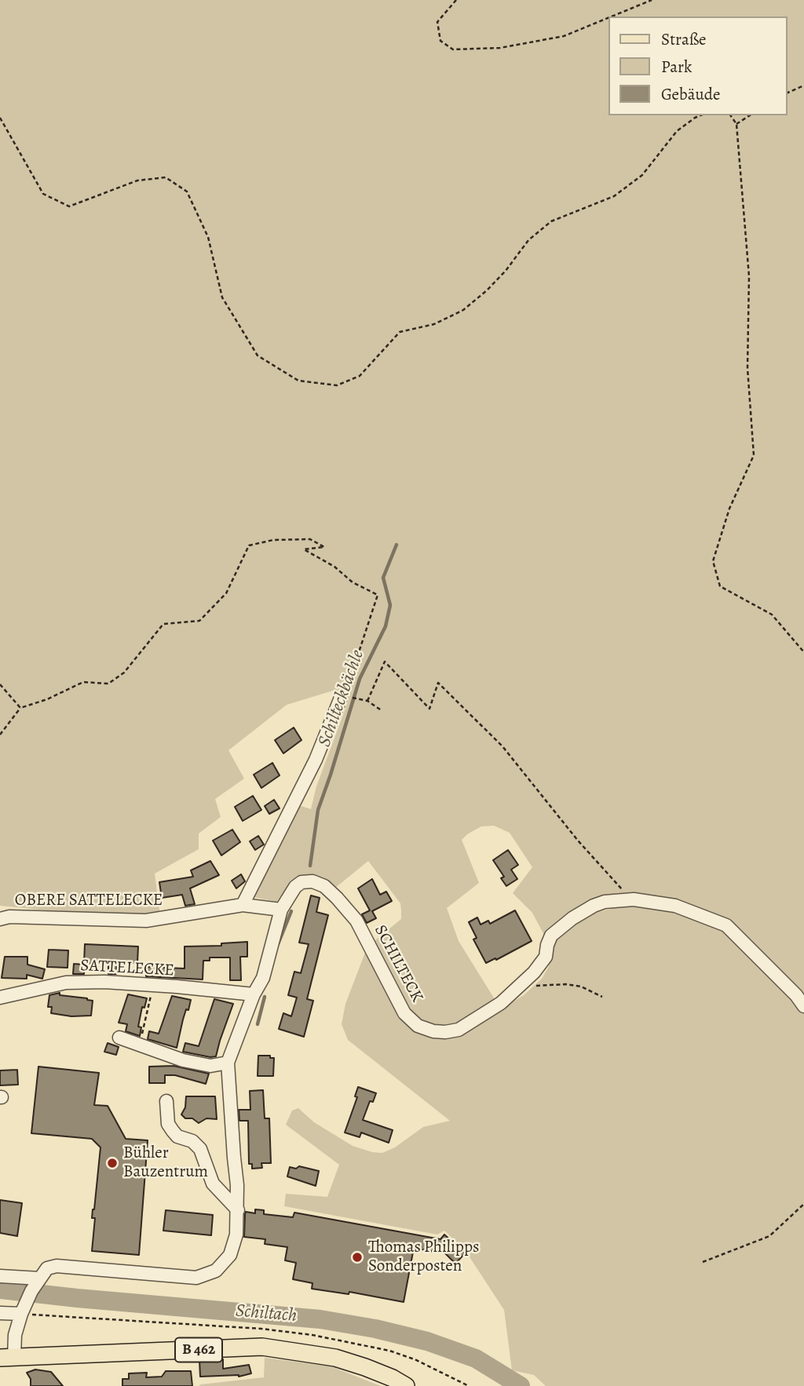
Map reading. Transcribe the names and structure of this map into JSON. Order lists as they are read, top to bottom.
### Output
{
  "streets": {
    "main road": ["B 462"],
    "street": ["OBERE SATTELECKE", "SCHILTECK", "SATTELECKE"]
  },
  "crossings": [
    ["OBERE SATTELECKE", "SCHILTECK"]
  ],
  "water": ["Schilteckbächle", "Schiltach"],
  "places": ["Bühler Bauzentrum", "Thomas Philipps Sonderposten"],
  "legend": ["Straße", "Park", "Gebäude"]
}
